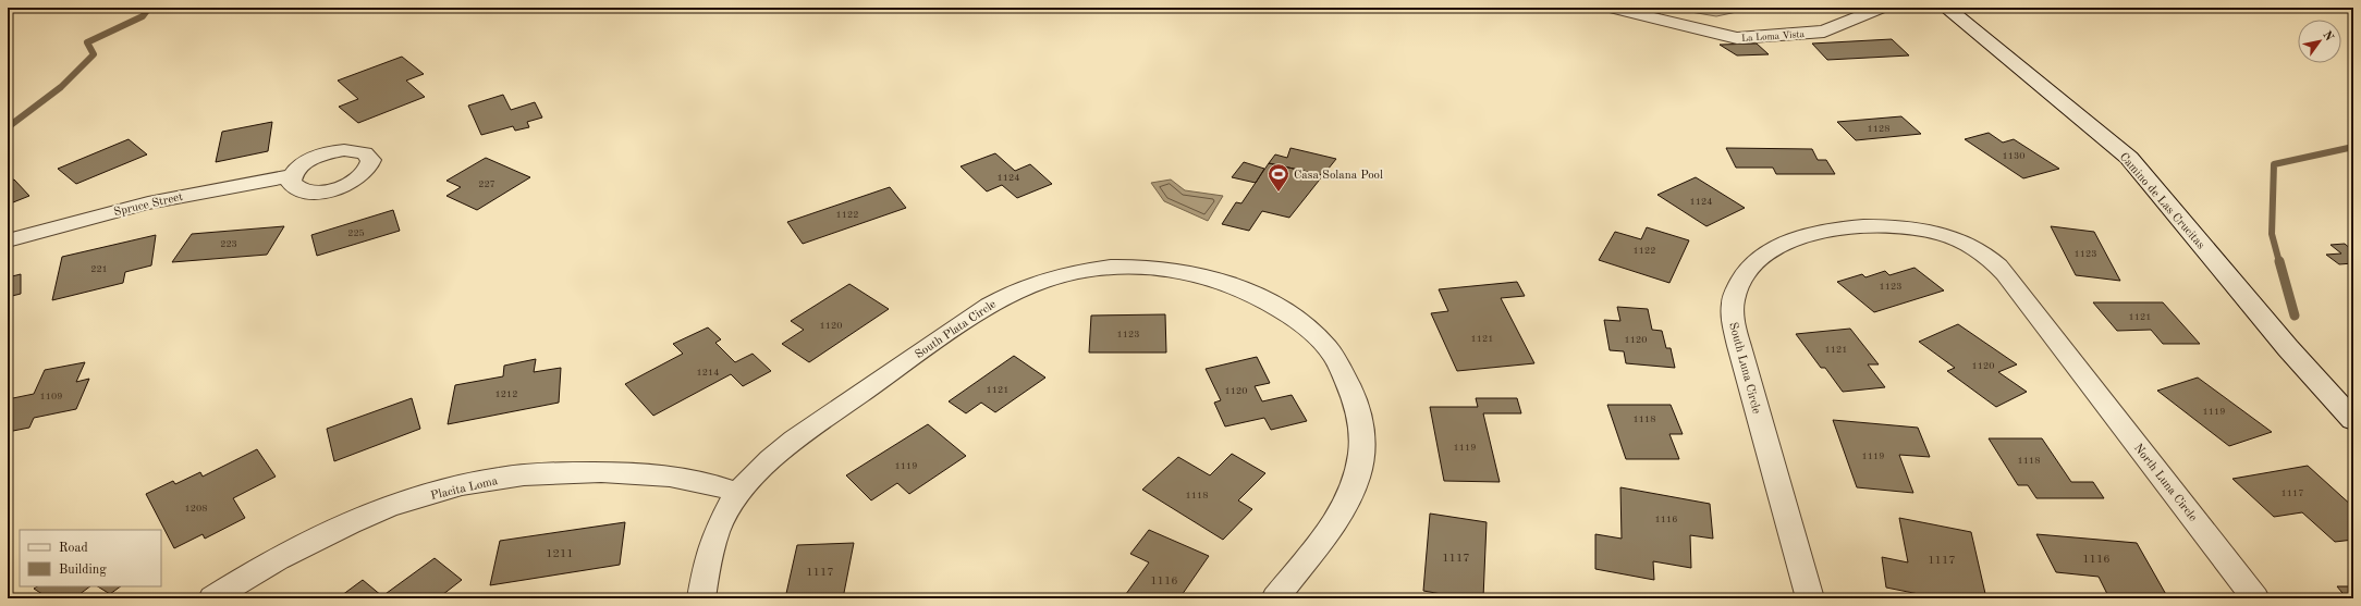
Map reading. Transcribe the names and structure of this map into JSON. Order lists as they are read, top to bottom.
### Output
{
  "streets": {
    "street": [
      "La Loma Vista",
      "Camino de Las Crucitas",
      "Spruce Street",
      "South Plata Circle",
      "South Luna Circle",
      "North Luna Circle",
      "Placita Loma"
    ]
  },
  "crossings": [
    ["South Plata Circle", "Placita Loma"],
    ["South Luna Circle", "North Luna Circle"]
  ],
  "places": {
    "sports": ["Casa Solana Pool"]
  },
  "house_numbers": [
    "1128",
    "1130",
    "1124",
    "227",
    "1124",
    "1122",
    "225",
    "223",
    "1122",
    "1123",
    "221",
    "1123",
    "1121",
    "1120",
    "1123",
    "1121",
    "1120",
    "1121",
    "1120",
    "1214",
    "1121",
    "1120",
    "1212",
    "1109",
    "1119",
    "1118",
    "1119",
    "1119",
    "1118",
    "1119",
    "1117",
    "1118",
    "1208",
    "1116",
    "1211",
    "1117",
    "1116",
    "1117",
    "1117",
    "1116"
  ],
  "legend": ["Road", "Building"],
  "north": "top right"
}
